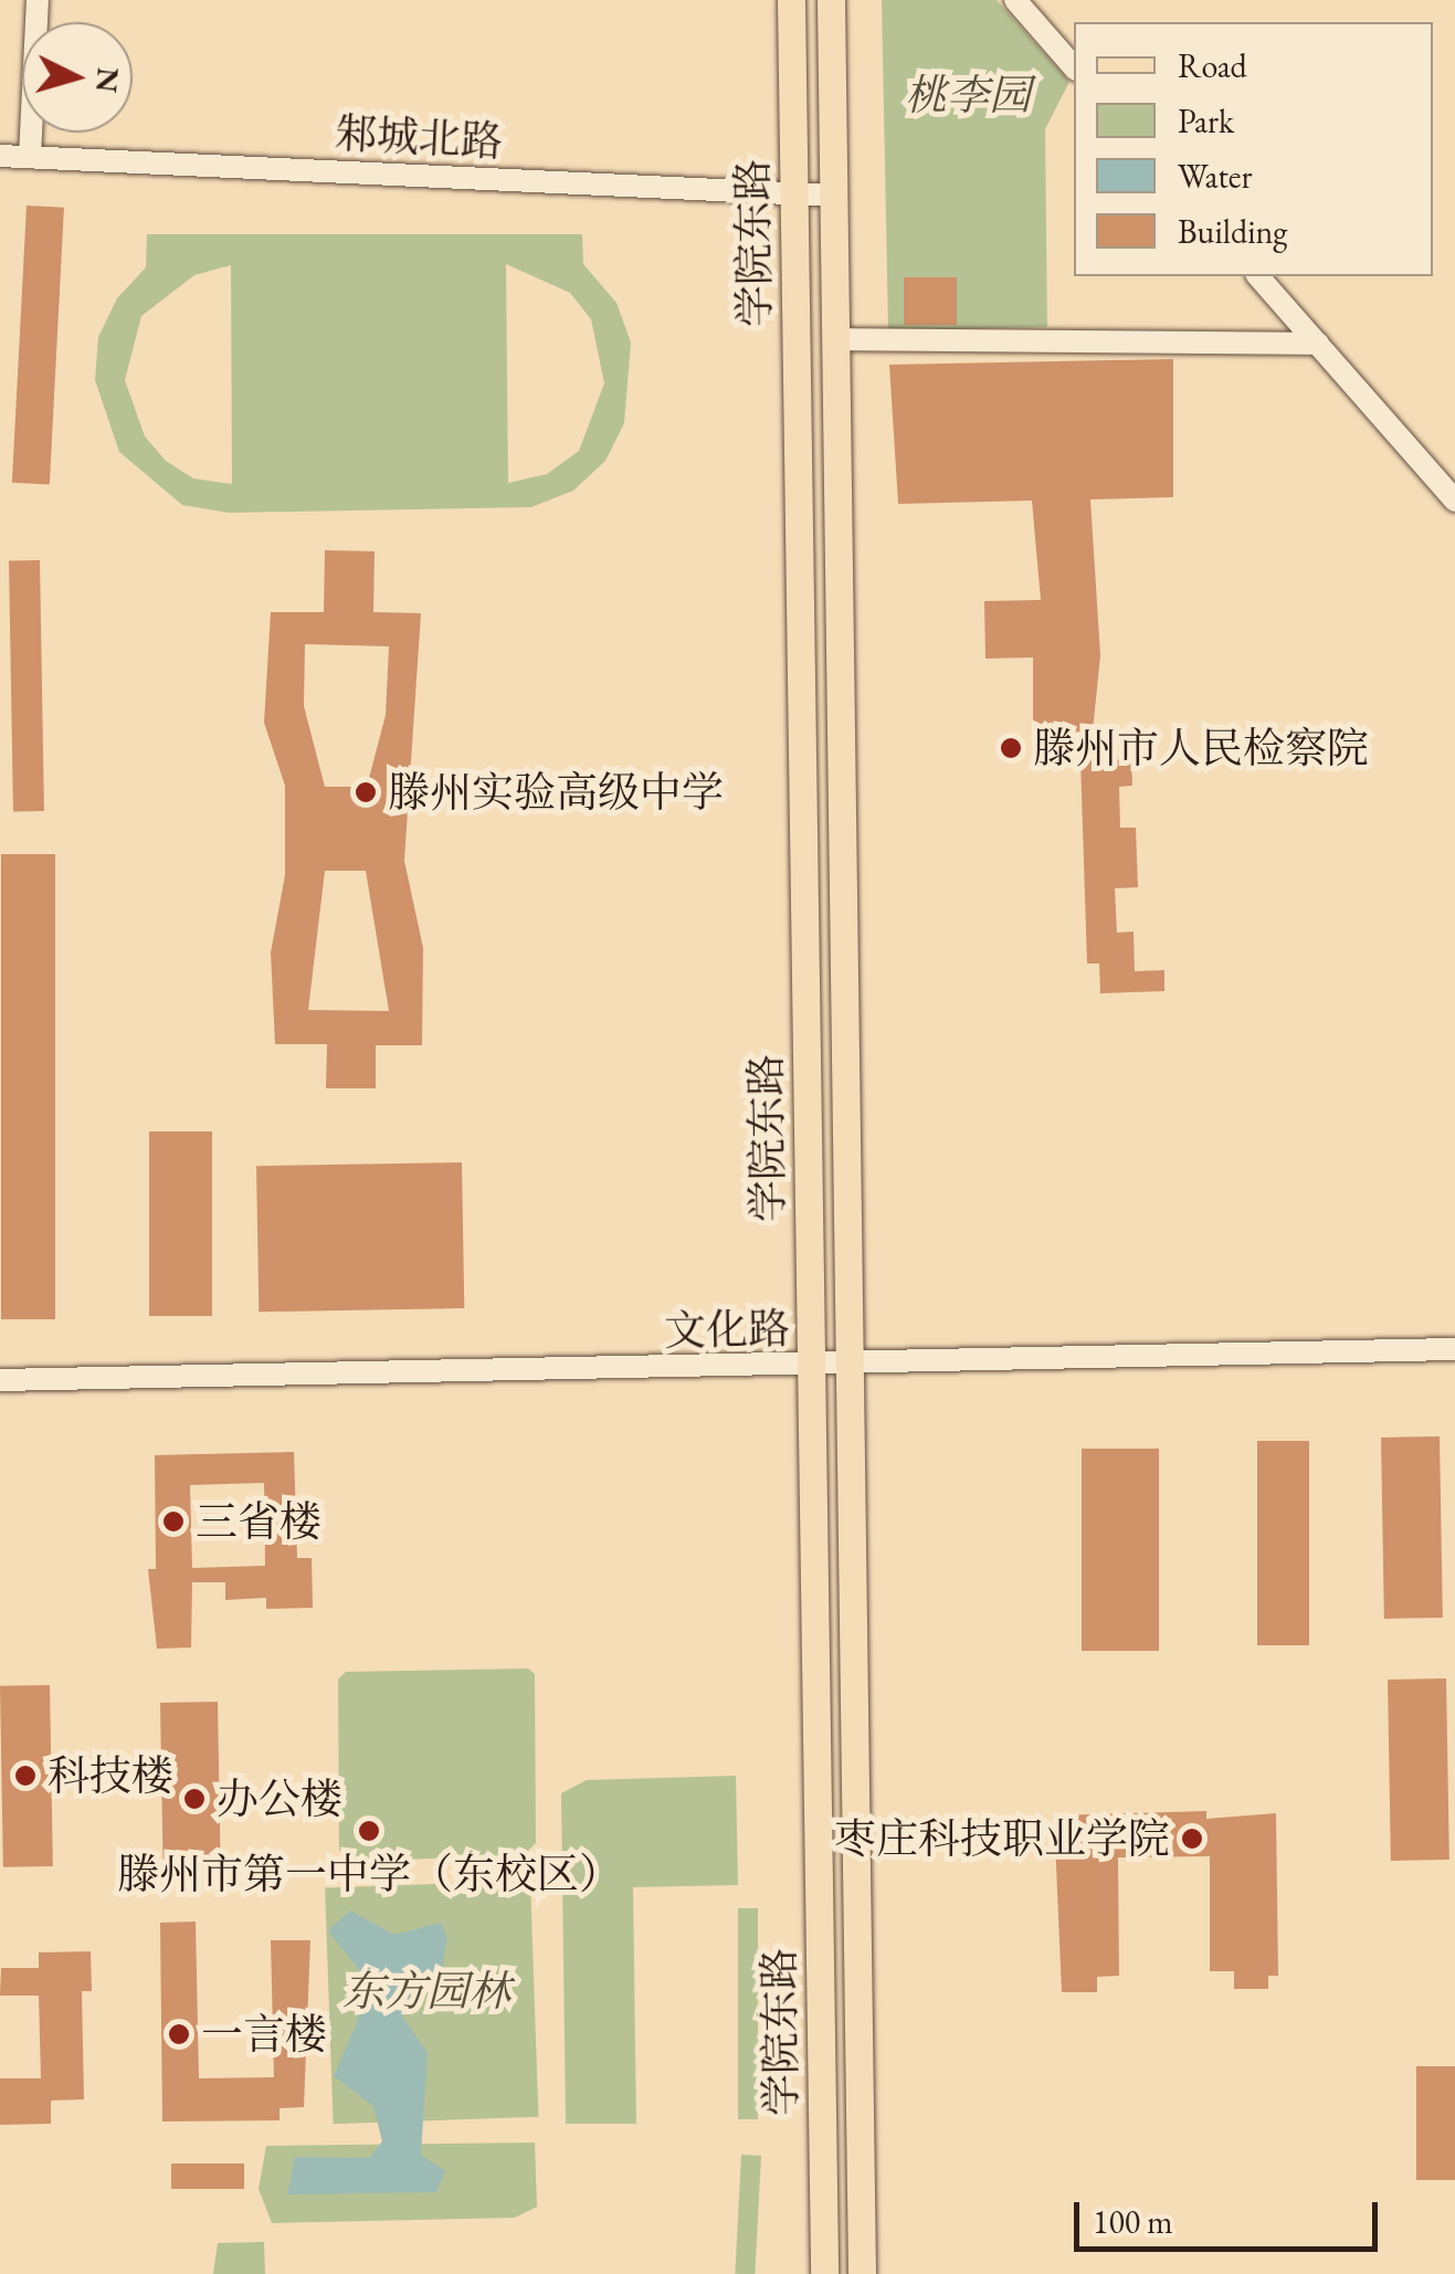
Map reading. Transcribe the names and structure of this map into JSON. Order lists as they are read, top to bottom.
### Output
{
  "streets": {
    "main road": ["学院东路"],
    "street": ["邾城北路", "文化路"]
  },
  "crossings": [
    ["邾城北路", "学院东路"],
    ["学院东路", "文化路"]
  ],
  "parks": ["桃李园", "东方园林"],
  "places": [
    "滕州市人民检察院",
    "滕州实验高级中学",
    "三省楼",
    "科技楼",
    "办公楼",
    "滕州市第一中学（东校区）",
    "枣庄科技职业学院",
    "一言楼"
  ],
  "legend": [
    "Road",
    "Park",
    "Water",
    "Building"
  ],
  "scale_bar": "100 m",
  "north": "right"
}
